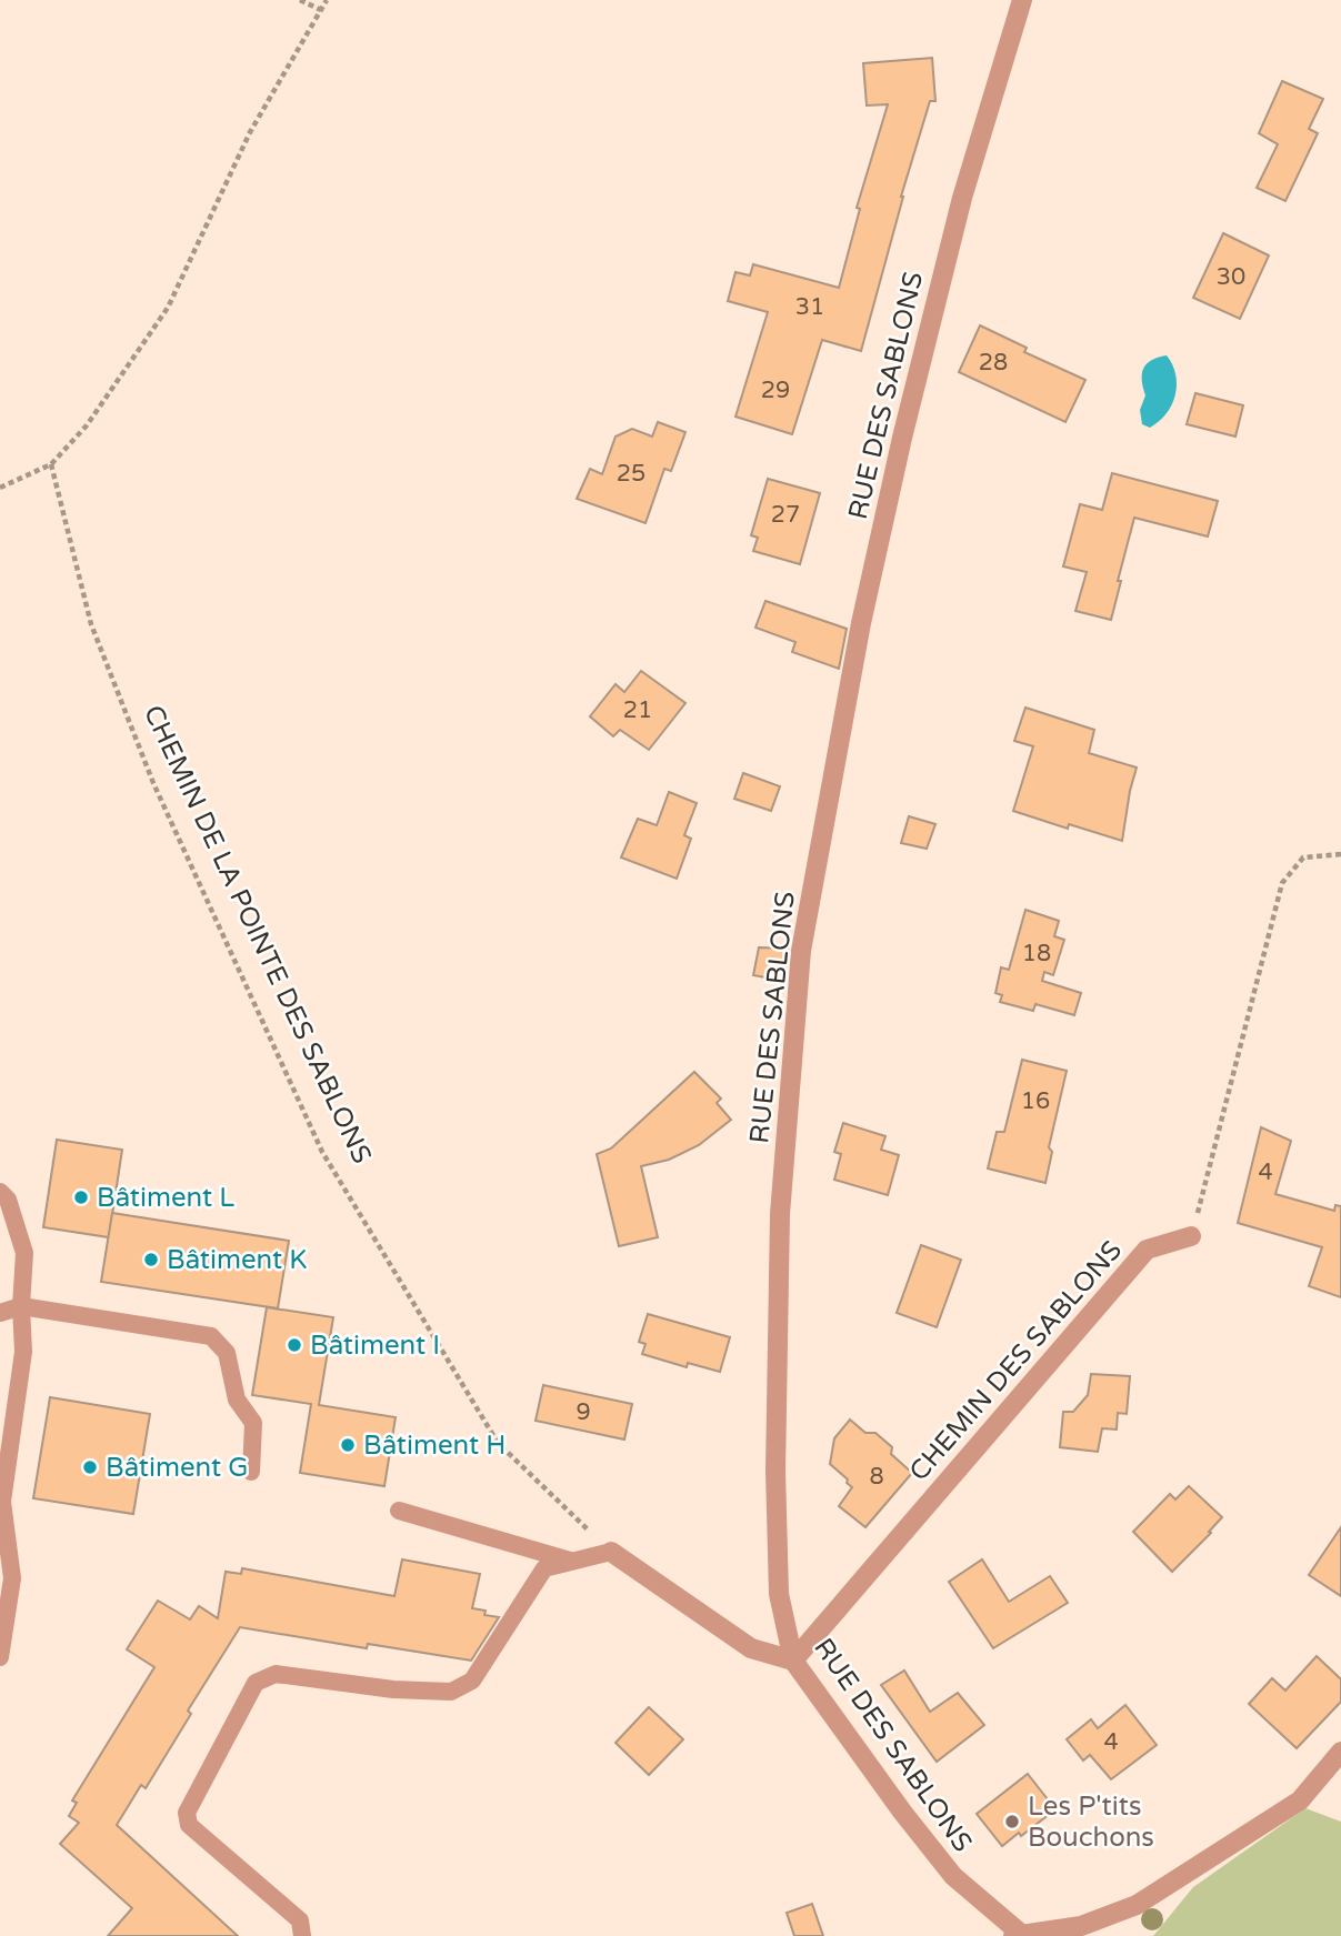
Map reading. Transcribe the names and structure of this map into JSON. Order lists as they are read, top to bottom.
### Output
{
  "streets": {
    "street": ["RUE DES SABLONS", "CHEMIN DES SABLONS"],
    "path": ["CHEMIN DE LA POINTE DES SABLONS"]
  },
  "crossings": [
    ["RUE DES SABLONS", "CHEMIN DES SABLONS"]
  ],
  "places": [
    "Bâtiment L",
    "Bâtiment K",
    "Bâtiment I",
    "Bâtiment H",
    "Bâtiment G",
    "Les P'tits Bouchons"
  ],
  "house_numbers": [
    "30",
    "31",
    "28",
    "29",
    "25",
    "27",
    "21",
    "18",
    "16",
    "4",
    "9",
    "8",
    "4"
  ]
}
